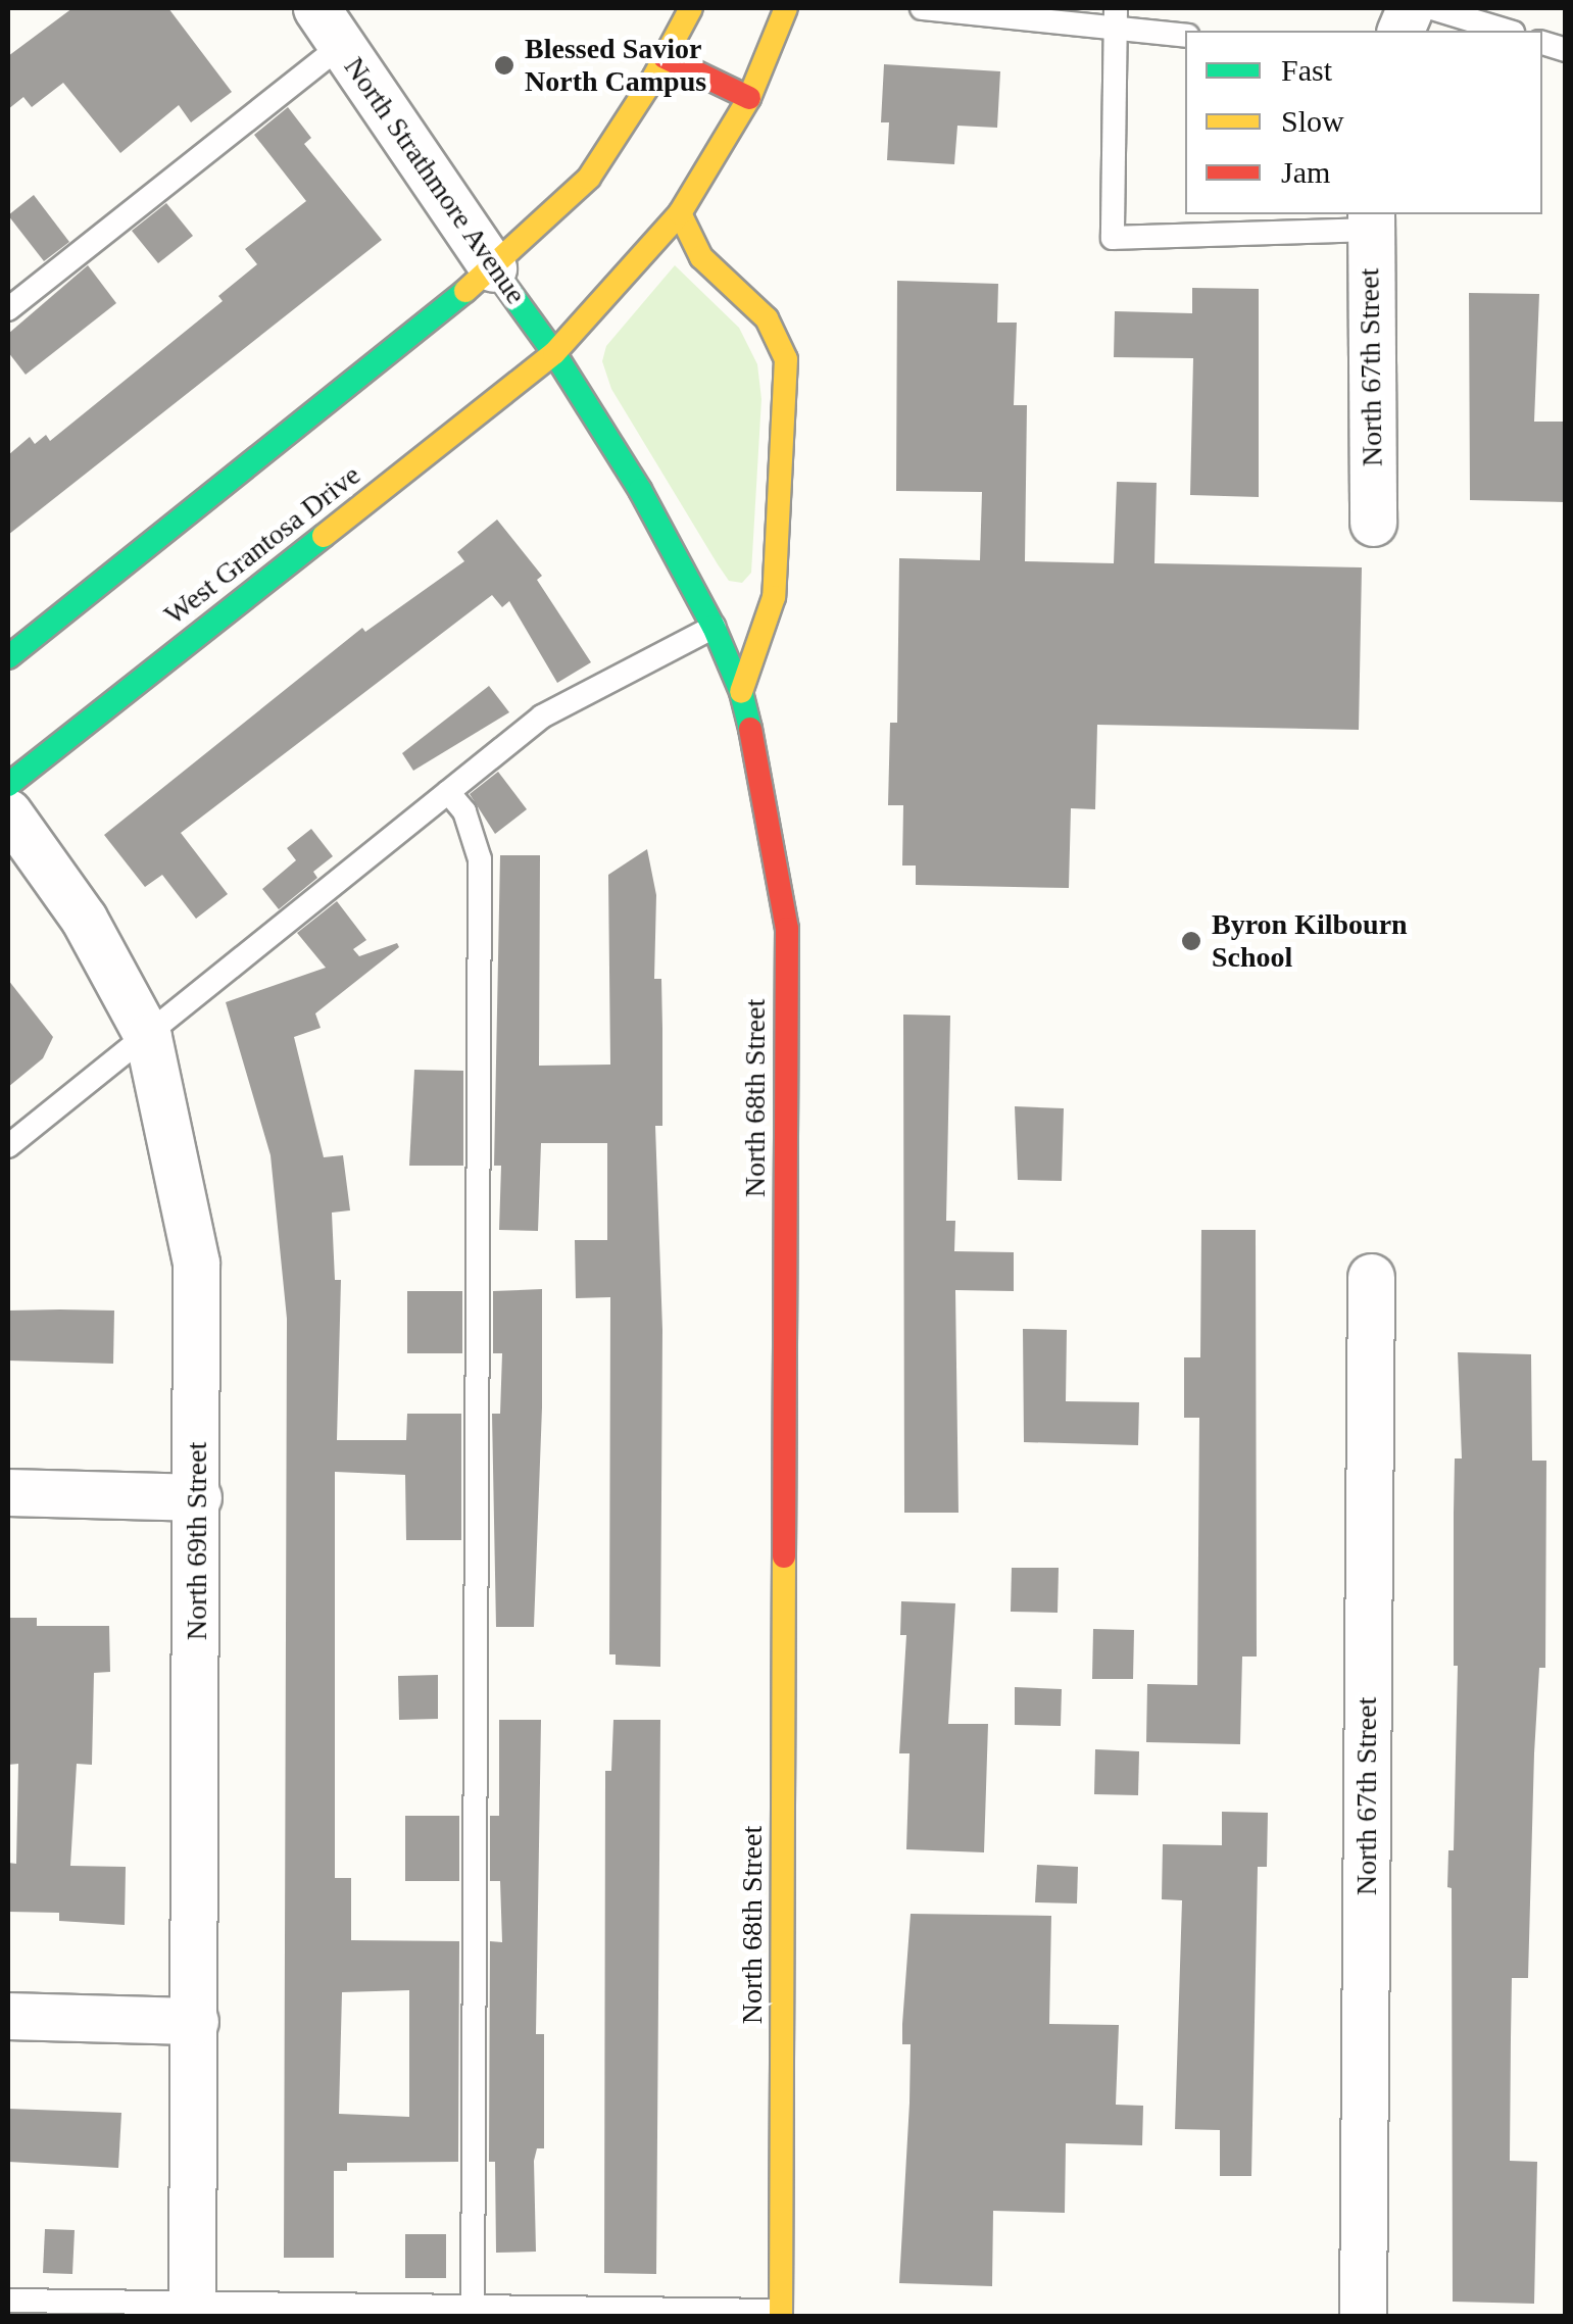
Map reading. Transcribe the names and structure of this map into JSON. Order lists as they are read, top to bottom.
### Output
{
  "streets": {
    "street": [
      "North Strathmore Avenue",
      "North 67th Street",
      "West Grantosa Drive",
      "North 68th Street",
      "North 69th Street"
    ]
  },
  "crossings": [
    ["North Strathmore Avenue", "West Grantosa Drive"],
    ["North Strathmore Avenue", "North 68th Street"],
    ["West Grantosa Drive", "North 68th Street"]
  ],
  "places": ["Blessed Savior North Campus", "Byron Kilbourn School"],
  "legend": ["Fast", "Slow", "Jam"]
}
